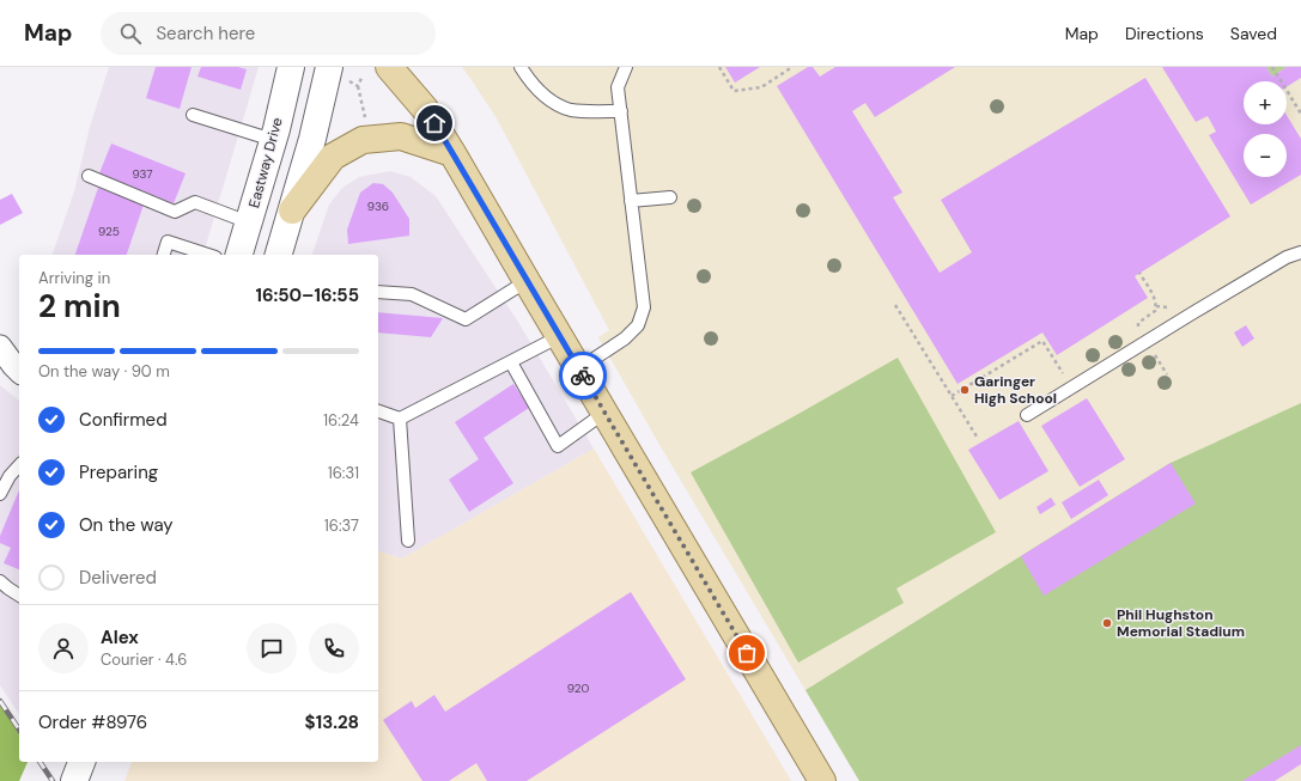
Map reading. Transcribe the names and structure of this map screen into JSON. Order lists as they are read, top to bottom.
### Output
{
  "streets": {
    "main road": ["Eastway Drive"]
  },
  "places": ["Garinger High School", "Phil Hughston Memorial Stadium"],
  "house_numbers": [
    "937",
    "936",
    "925",
    "920"
  ],
  "page": {
    "header": "Map",
    "search": "Search here",
    "nav": ["Map", "Directions", "Saved"],
    "map_buttons": ["+", "−"],
    "heading": ["2 min", "Arriving in", "16:50–16:55"],
    "panel": [
      "Alex",
      "Courier · 4.6",
      "Order #8976",
      "$13.28"
    ],
    "bar": "On the way · 90 m",
    "list": [
      ["Confirmed", "16:24"],
      ["Preparing", "16:31"],
      ["On the way", "16:37"],
      "Delivered"
    ]
  }
}
